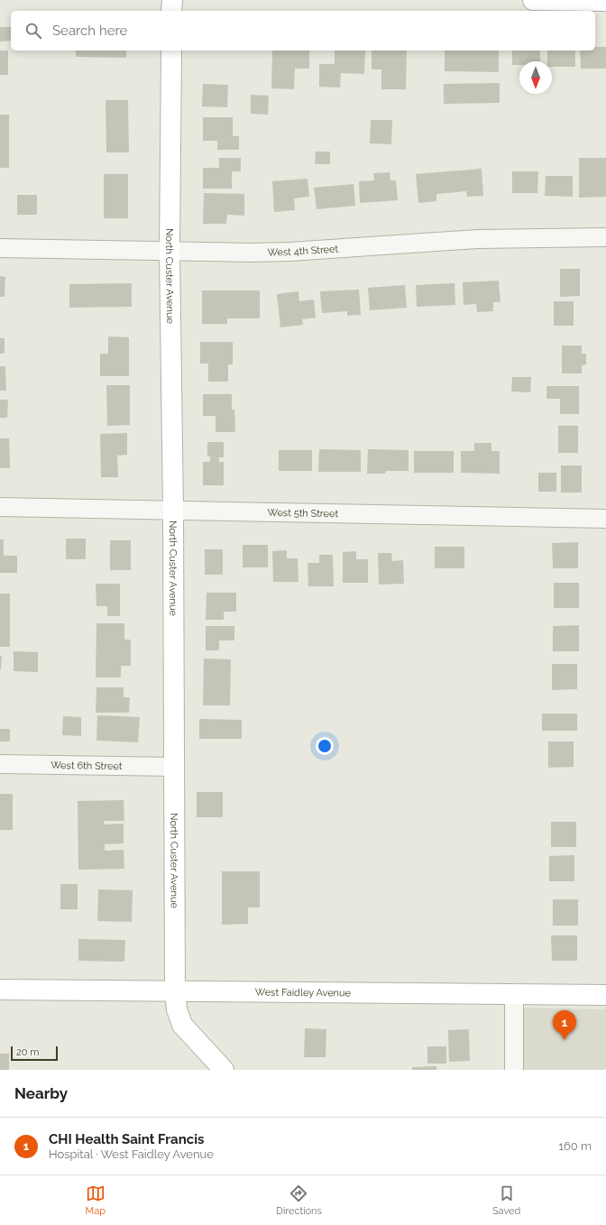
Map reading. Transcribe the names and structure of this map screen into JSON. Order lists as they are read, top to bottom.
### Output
{
  "streets": {
    "street": [
      "West 4th Street",
      "North Custer Avenue",
      "West 5th Street",
      "West 6th Street",
      "West Faidley Avenue"
    ]
  },
  "crossings": [
    ["West 4th Street", "North Custer Avenue"],
    ["North Custer Avenue", "West 5th Street"],
    ["North Custer Avenue", "West 6th Street"],
    ["North Custer Avenue", "West Faidley Avenue"]
  ],
  "scale_bar": "20 m",
  "north": "bottom",
  "page": {
    "search": "Search here",
    "pins": "1",
    "scale": "20 m",
    "heading": "Nearby",
    "list": [
      {
        "mark": "1",
        "name": "CHI Health Saint Francis",
        "note": "Hospital · West Faidley Avenue",
        "value": "160 m"
      }
    ],
    "nav": ["Map", "Directions", "Saved"]
  }
}
